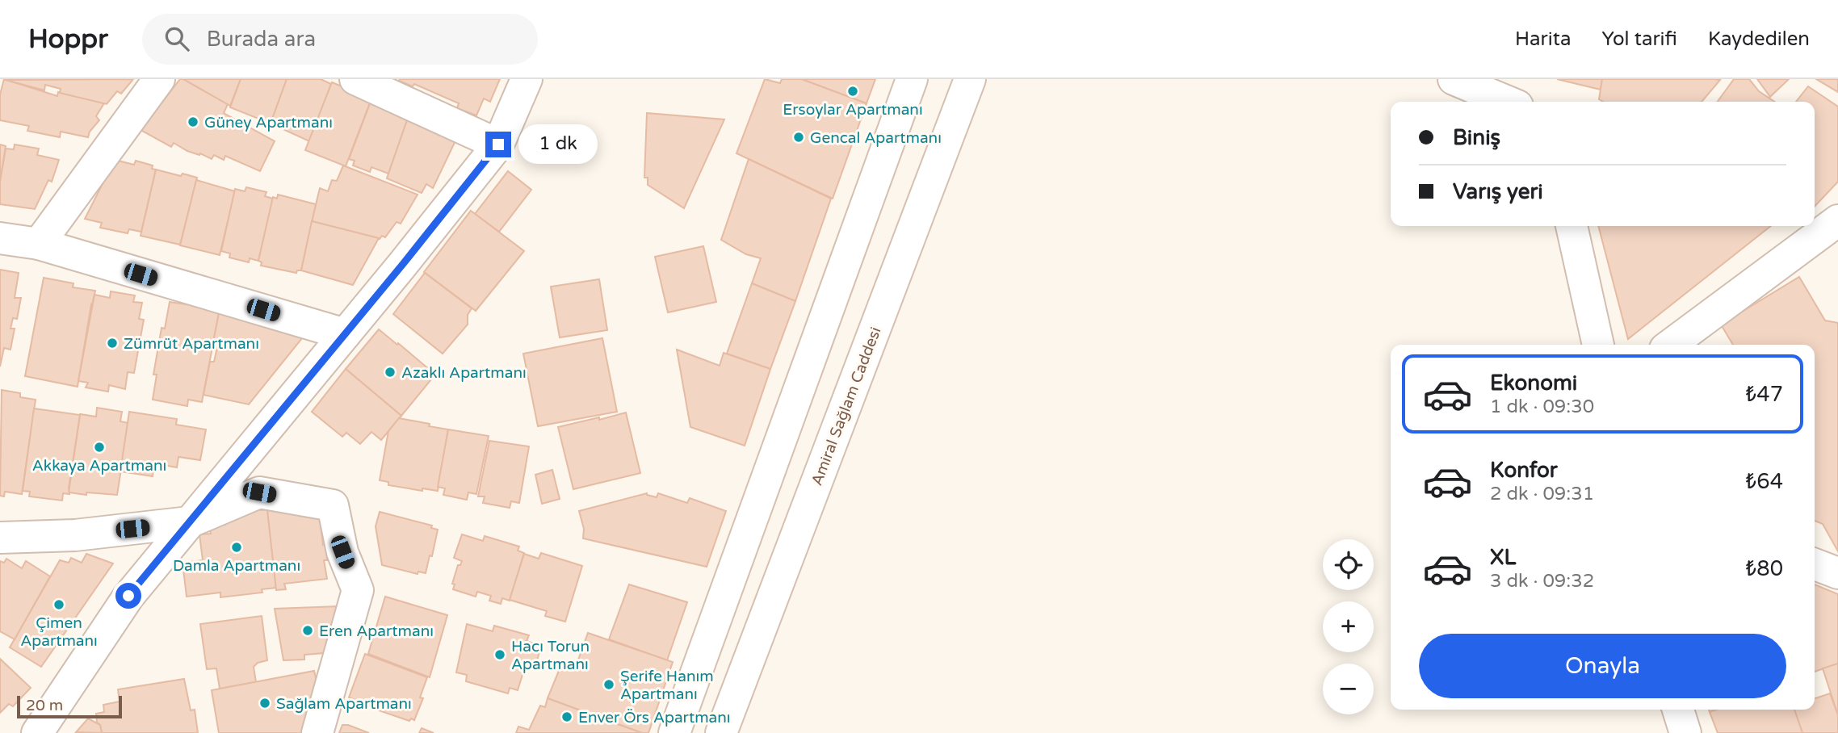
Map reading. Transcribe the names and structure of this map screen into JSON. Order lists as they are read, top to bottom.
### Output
{
  "streets": {
    "street": ["Amiral Sağlam Caddesi"]
  },
  "places": [
    "Ersoylar Apartmanı",
    "Güney Apartmanı",
    "Gencal Apartmanı",
    "Zümrüt Apartmanı",
    "Azaklı Apartmanı",
    "Akkaya Apartmanı",
    "Damla Apartmanı",
    "Çimen Apartmanı",
    "Eren Apartmanı",
    "Hacı Torun Apartmanı",
    "Şerife Hanım Apartmanı",
    "Sağlam Apartmanı",
    "Enver Örs Apartmanı"
  ],
  "scale_bar": "20 m",
  "page": {
    "header": "Hoppr",
    "search": "Burada ara",
    "nav": ["Harita", "Yol tarifi", "Kaydedilen"],
    "banner": ["Biniş", "Varış yeri"],
    "bubble": "1 dk",
    "list": [
      {
        "name": "Ekonomi",
        "note": "1 dk · 09:30",
        "value": "₺47"
      },
      {
        "name": "Konfor",
        "note": "2 dk · 09:31",
        "value": "₺64"
      },
      {
        "name": "XL",
        "note": "3 dk · 09:32",
        "value": "₺80"
      }
    ],
    "map_buttons": ["+", "−"],
    "buttons": "Onayla",
    "scale": "20 m"
  }
}
